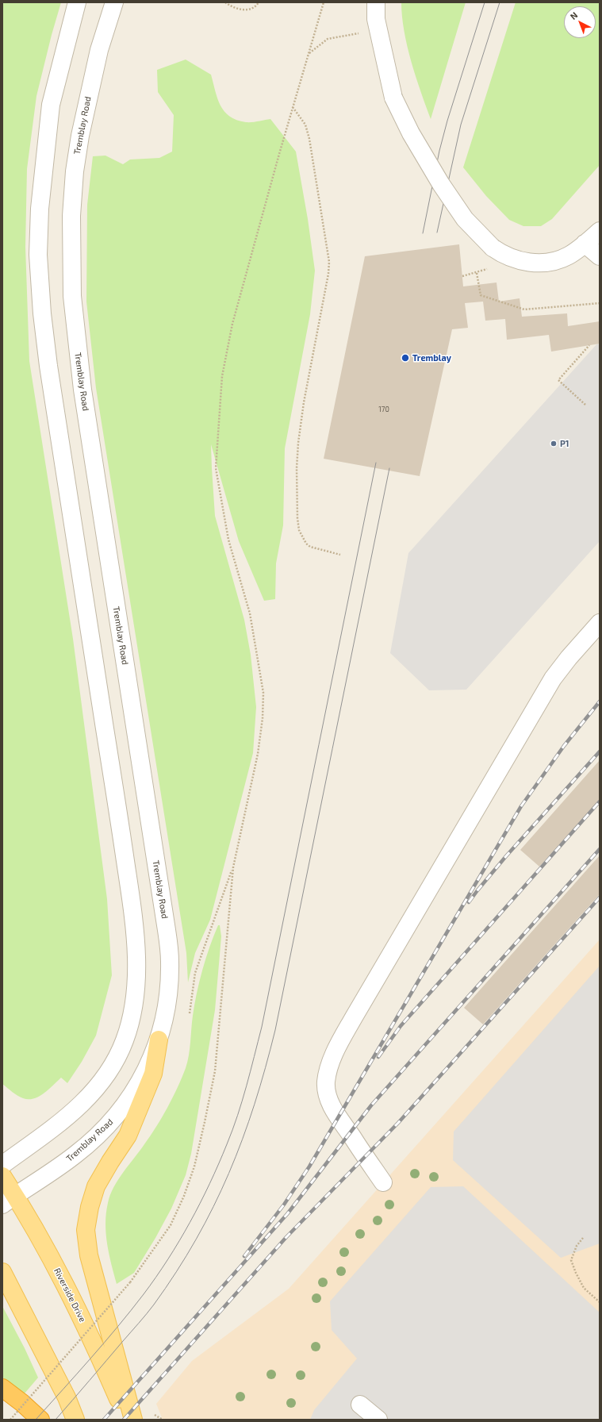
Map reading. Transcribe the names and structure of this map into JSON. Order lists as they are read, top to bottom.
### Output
{
  "streets": {
    "main road": ["Riverside Drive"],
    "street": ["Tremblay Road"]
  },
  "crossings": [
    ["Tremblay Road", "Riverside Drive"]
  ],
  "places": ["Tremblay", "P1"],
  "house_numbers": ["170"],
  "north": "top left"
}
